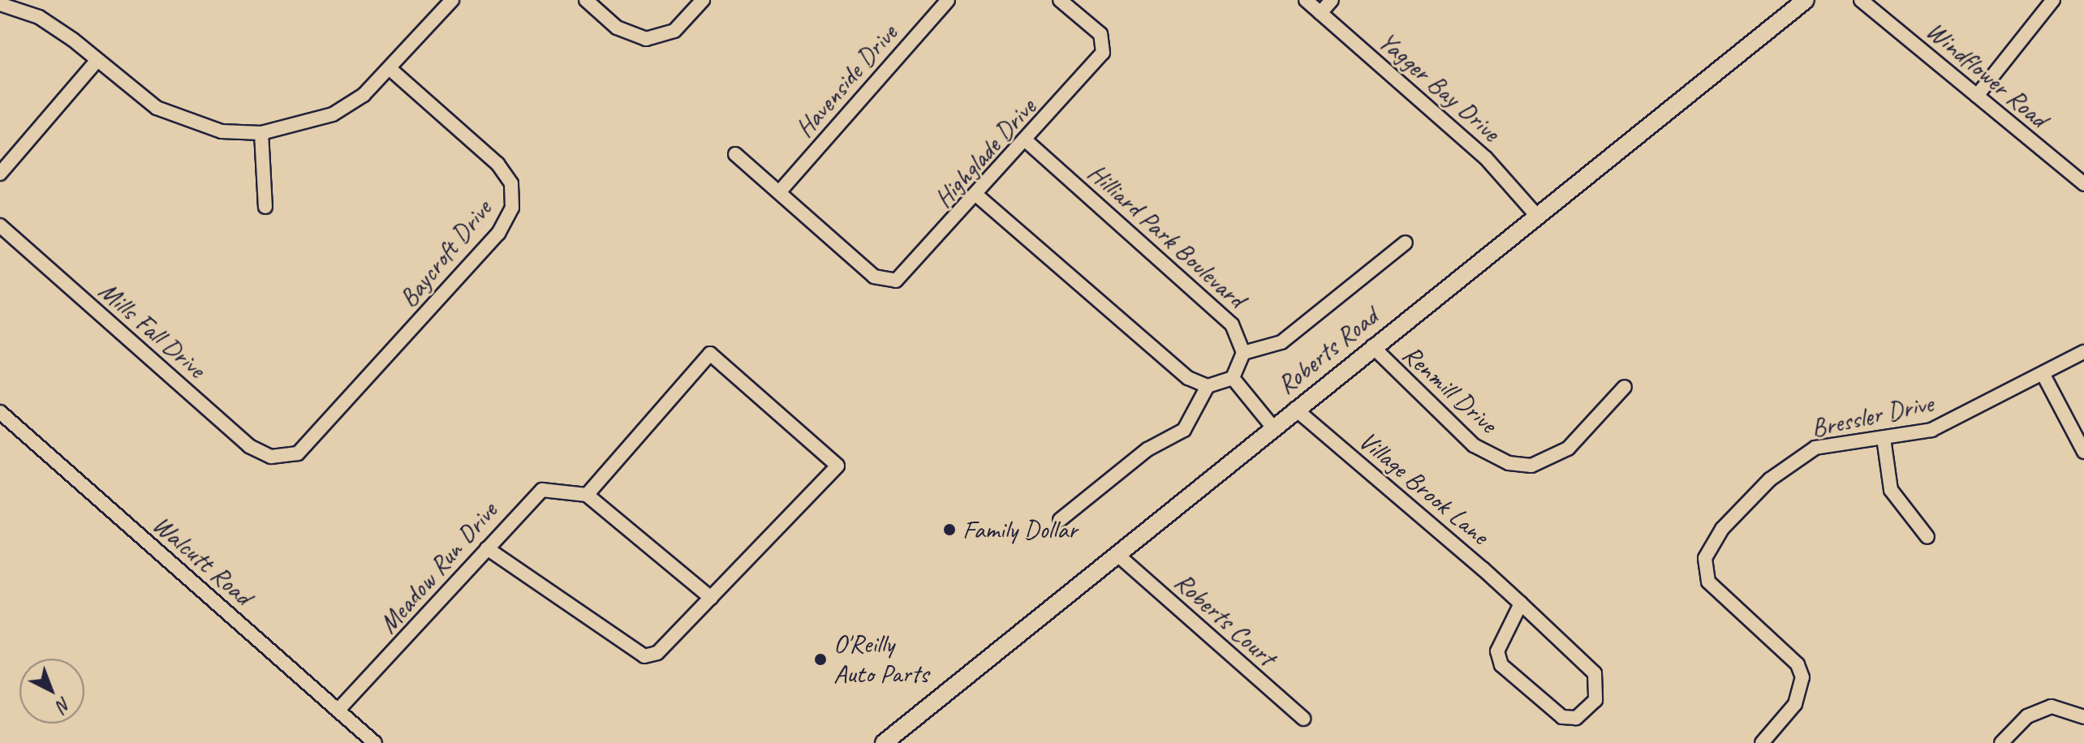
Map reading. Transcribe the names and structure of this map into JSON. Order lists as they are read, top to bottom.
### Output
{
  "streets": {
    "main road": ["Roberts Road"],
    "street": [
      "Windflower Road",
      "Havenside Drive",
      "Yagger Bay Drive",
      "Highglade Drive",
      "Hilliard Park Boulevard",
      "Baycroft Drive",
      "Mills Fall Drive",
      "Renmill Drive",
      "Bressler Drive",
      "Village Brook Lane",
      "Walcutt Road",
      "Meadow Run Drive",
      "Roberts Court"
    ]
  },
  "crossings": [
    ["Havenside Drive", "Highglade Drive"],
    ["Yagger Bay Drive", "Roberts Road"],
    ["Highglade Drive", "Hilliard Park Boulevard"],
    ["Baycroft Drive", "Mills Fall Drive"],
    ["Roberts Road", "Renmill Drive"],
    ["Roberts Road", "Village Brook Lane"],
    ["Roberts Road", "Roberts Court"],
    ["Walcutt Road", "Meadow Run Drive"]
  ],
  "places": ["Family Dollar", "O'Reilly Auto Parts"],
  "north": "bottom right"
}
